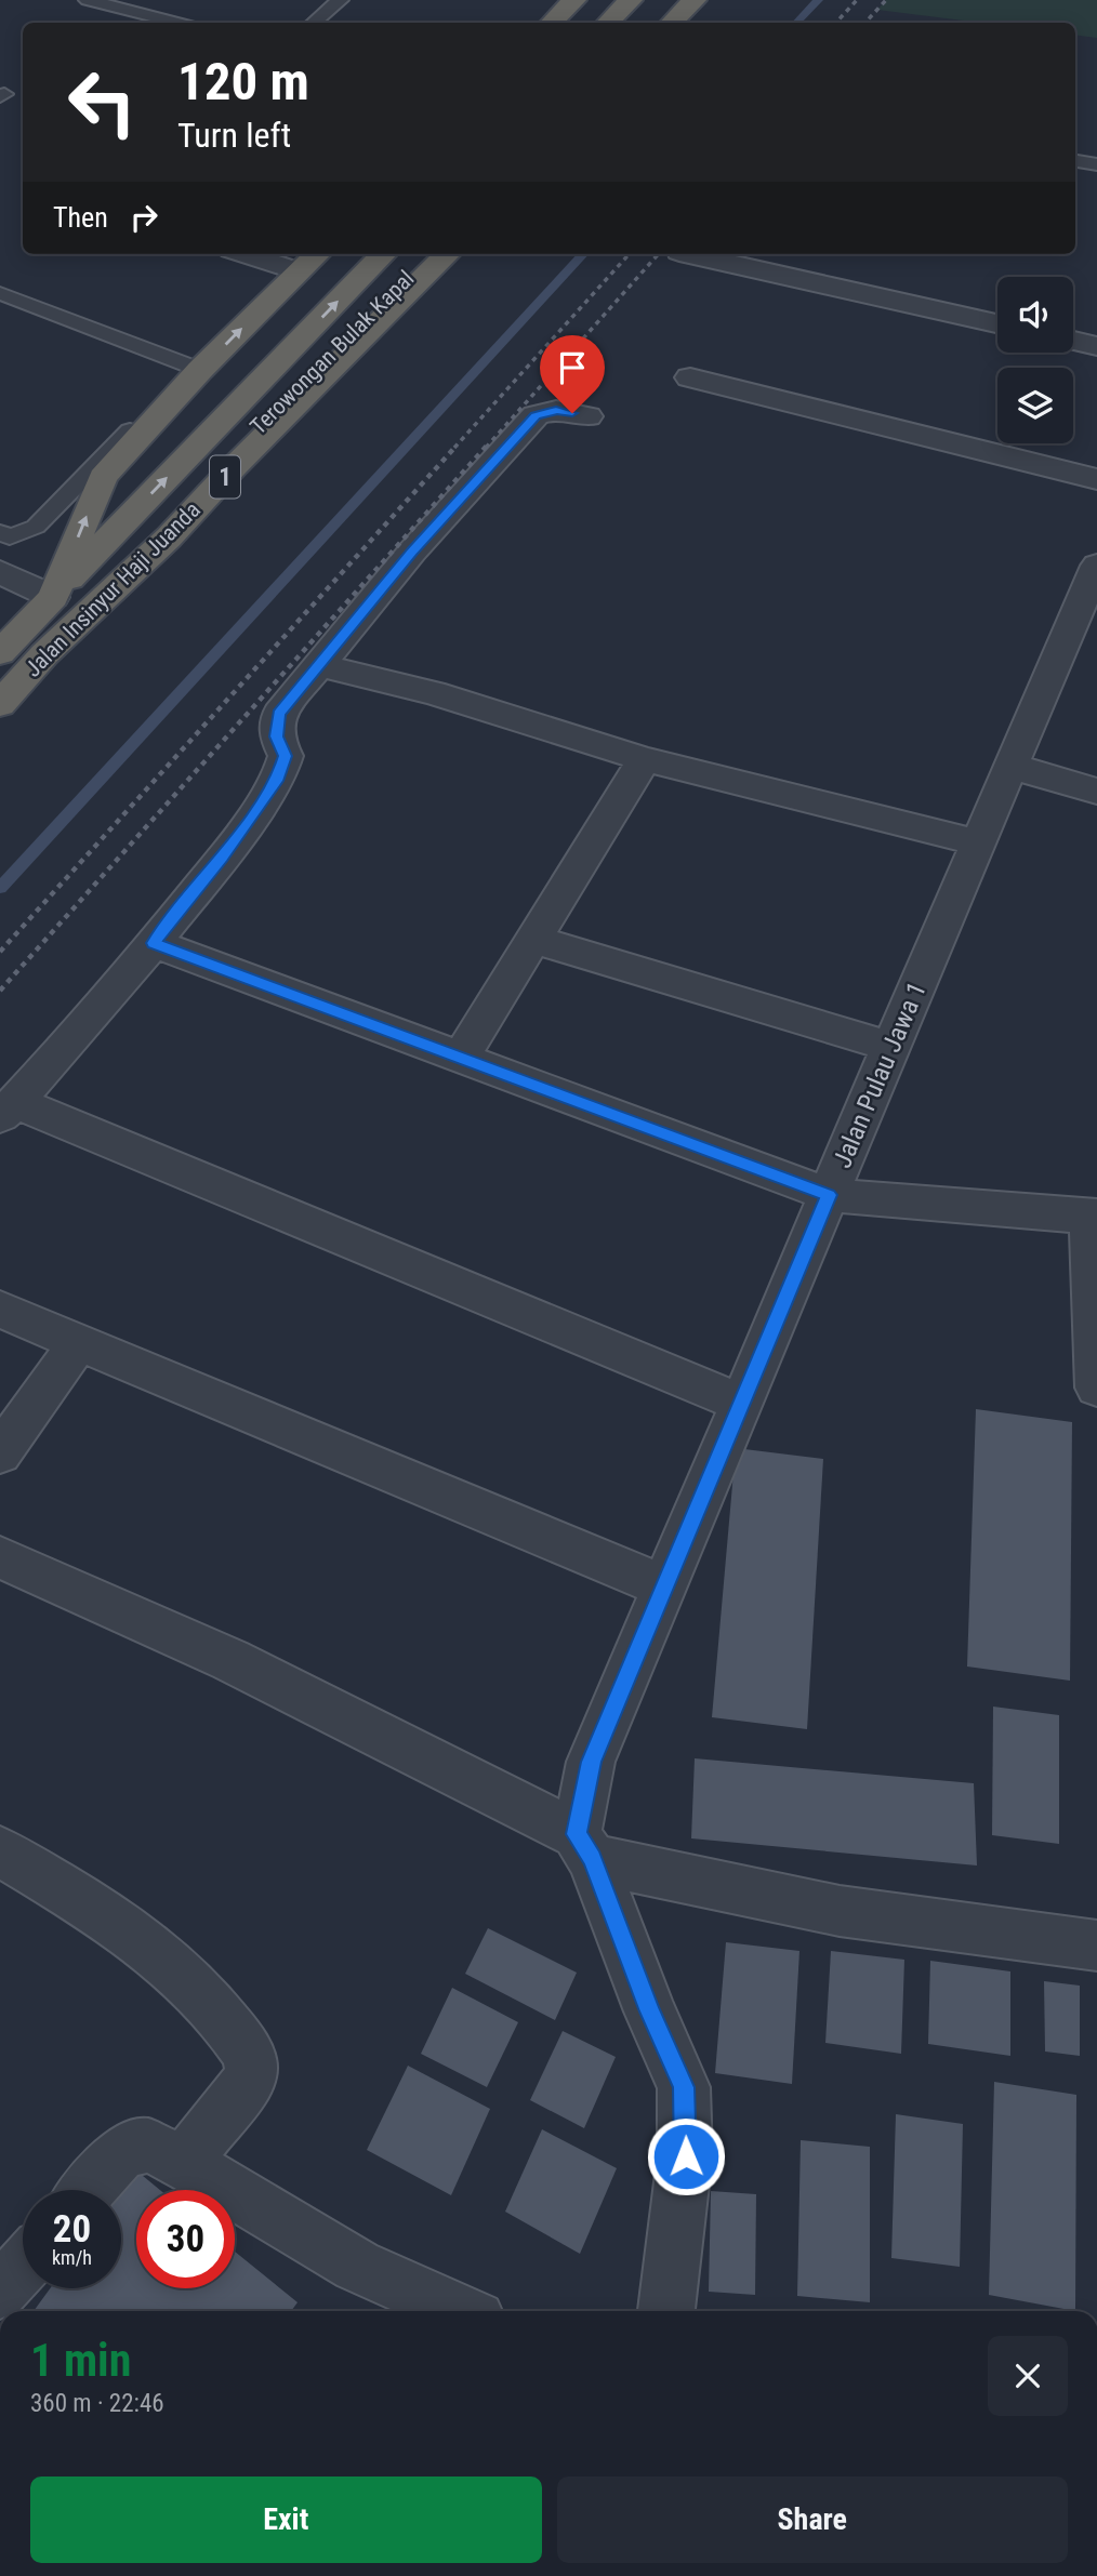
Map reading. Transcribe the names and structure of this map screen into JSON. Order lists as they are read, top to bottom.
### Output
{
  "streets": {
    "highway": ["Terowongan Bulak Kapal", "1", "Jalan Insinyur Haji Juanda"],
    "street": ["Jalan Pulau Jawa 1"]
  },
  "crossings": [
    ["Terowongan Bulak Kapal", "Jalan Insinyur Haji Juanda"]
  ],
  "page": {
    "turn": ["120 m", "Turn left"],
    "then": "Then",
    "speed": "20 km/h",
    "limit": "30",
    "heading": ["1 min", "360 m · 22:46"],
    "buttons": ["Exit", "Share"]
  }
}
